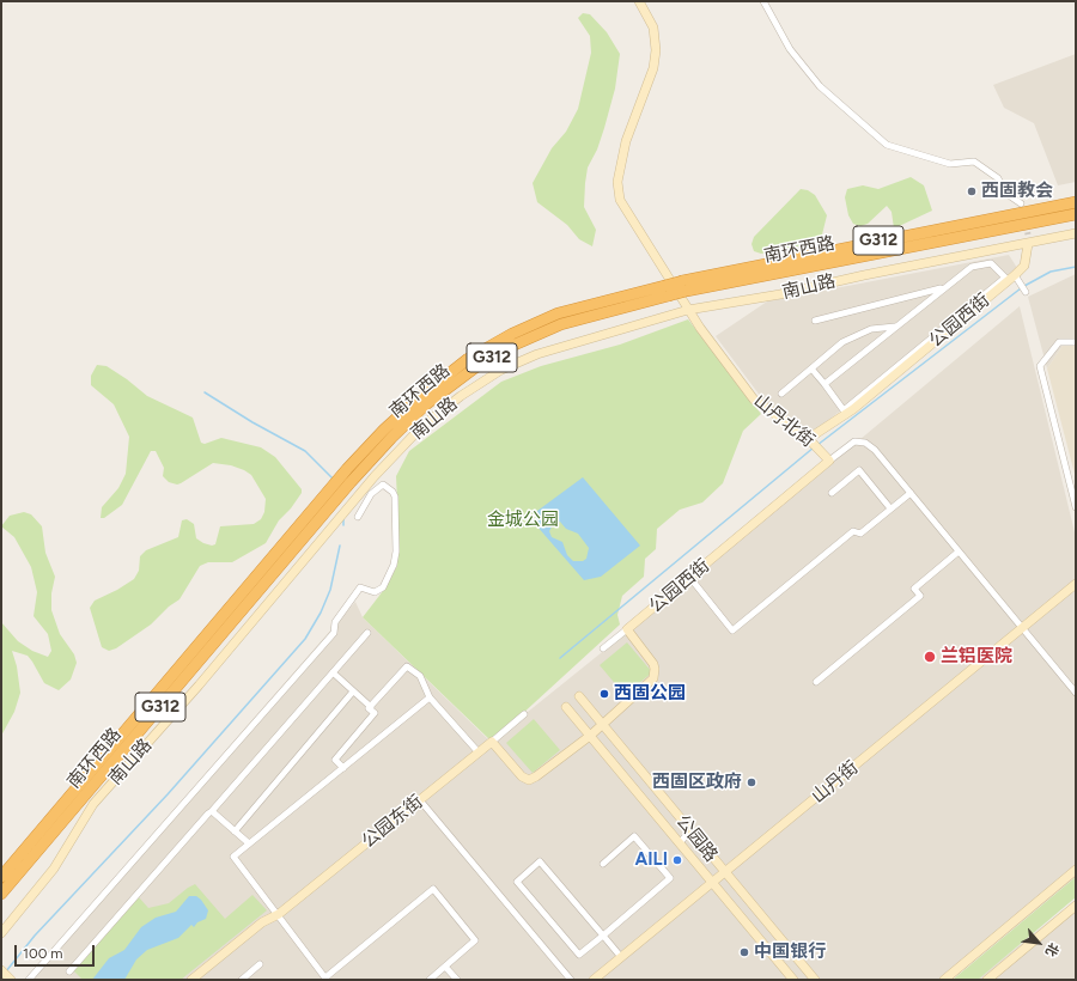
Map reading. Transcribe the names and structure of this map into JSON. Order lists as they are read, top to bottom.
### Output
{
  "streets": {
    "highway": ["G312", "南环西路"],
    "street": [
      "南山路",
      "公园西街",
      "山丹北街",
      "山丹街",
      "公园东街",
      "公园路"
    ]
  },
  "crossings": [
    ["南山路", "公园西街"],
    ["南山路", "山丹北街"],
    ["公园西街", "山丹北街"],
    ["山丹北街", "山丹街"],
    ["山丹街", "公园路"]
  ],
  "parks": ["金城公园"],
  "places": [
    "西固教会",
    "兰铝医院",
    "西固公园",
    "西固区政府",
    "AILI",
    "中国银行"
  ],
  "scale_bar": "100 m",
  "north": "bottom right"
}
